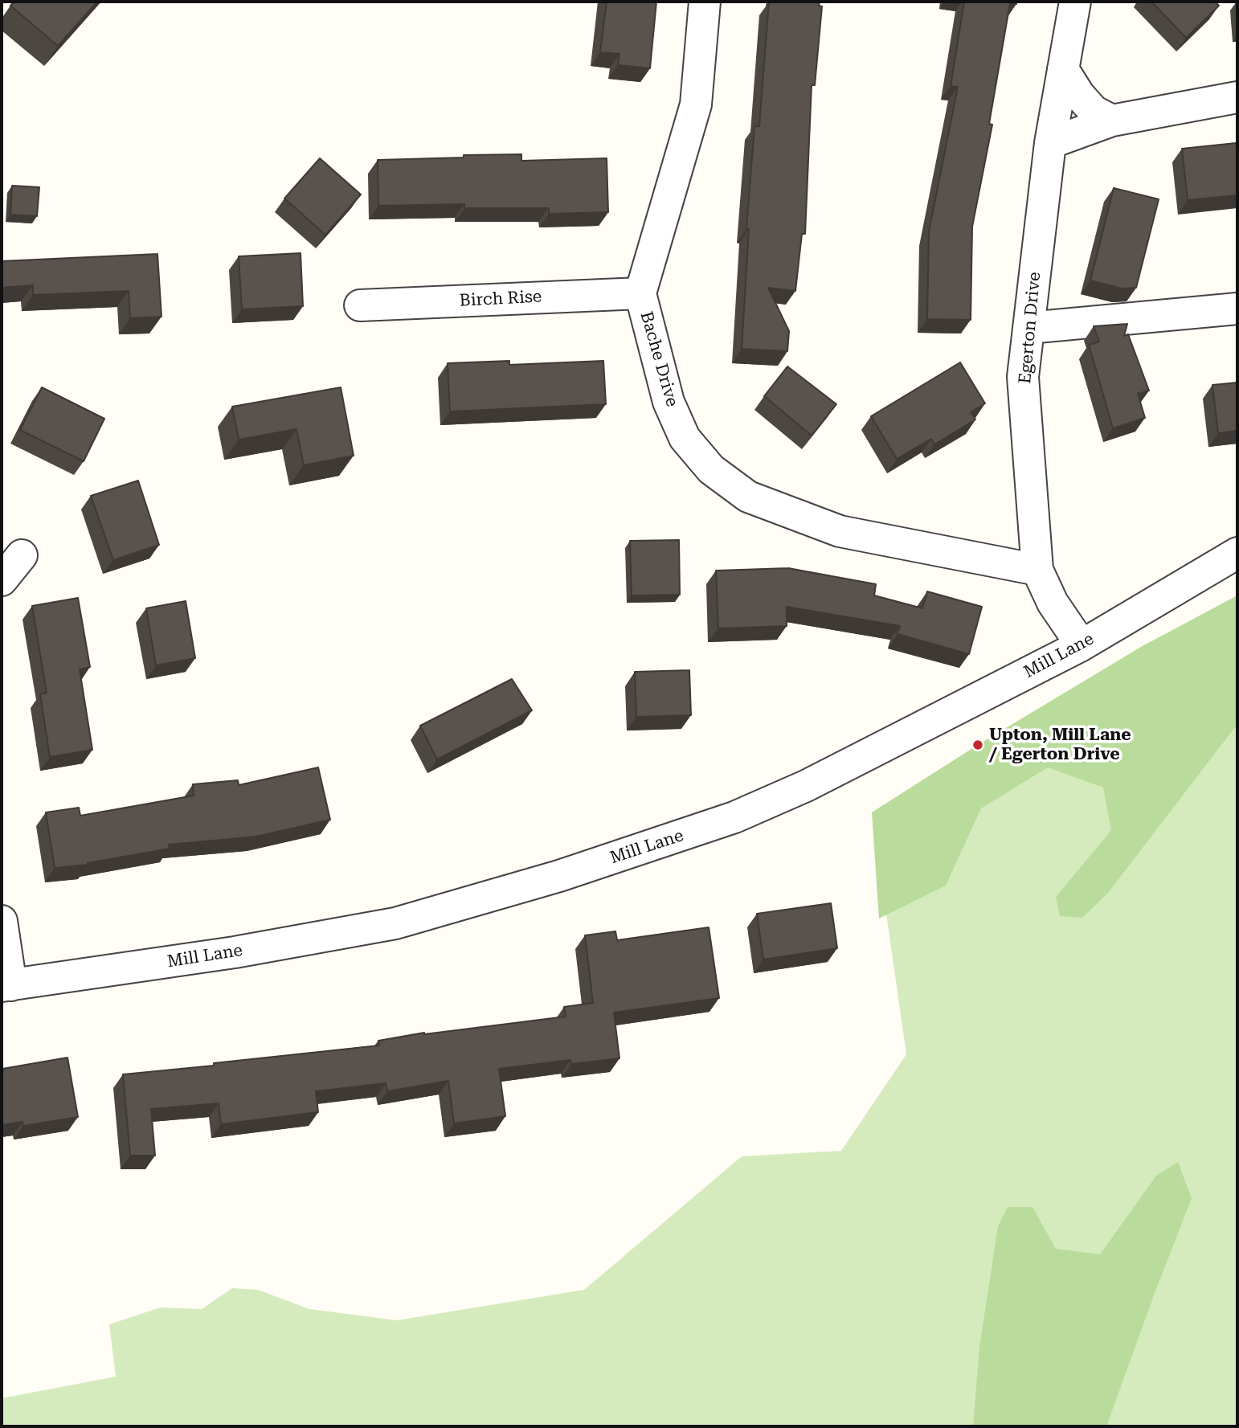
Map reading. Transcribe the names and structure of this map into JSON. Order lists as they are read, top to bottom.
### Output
{
  "streets": {
    "street": [
      "Birch Rise",
      "Egerton Drive",
      "Bache Drive",
      "Mill Lane"
    ]
  },
  "crossings": [
    ["Birch Rise", "Bache Drive"],
    ["Egerton Drive", "Bache Drive"],
    ["Egerton Drive", "Mill Lane"]
  ],
  "places": ["Upton, Mill Lane / Egerton Drive"]
}
